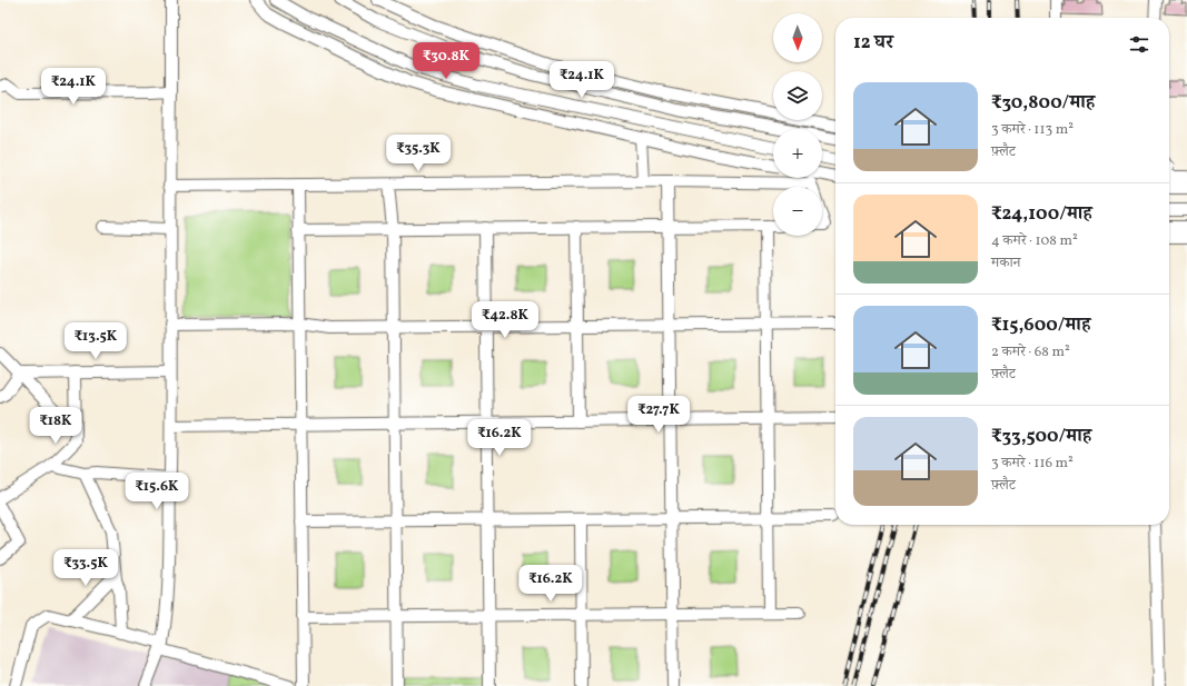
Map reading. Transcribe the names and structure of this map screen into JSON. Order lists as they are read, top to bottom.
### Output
{
  "north": "bottom",
  "page": {
    "map_buttons": ["+", "−"],
    "heading": "12 घर",
    "price": [
      "₹30.8K",
      "₹24.1K",
      "₹24.1K",
      "₹35.3K",
      "₹42.8K",
      "₹13.5K",
      "₹27.7K",
      "₹18K",
      "₹16.2K",
      "₹15.6K",
      "₹33.5K",
      "₹16.2K"
    ],
    "list": [
      {
        "name": "₹30,800/माह",
        "note": "3 कमरे · 113 m² · फ़्लैट"
      },
      {
        "name": "₹24,100/माह",
        "note": "4 कमरे · 108 m² · मकान"
      },
      {
        "name": "₹15,600/माह",
        "note": "2 कमरे · 68 m² · फ़्लैट"
      },
      {
        "name": "₹33,500/माह",
        "note": "3 कमरे · 116 m² · फ़्लैट"
      }
    ]
  }
}
